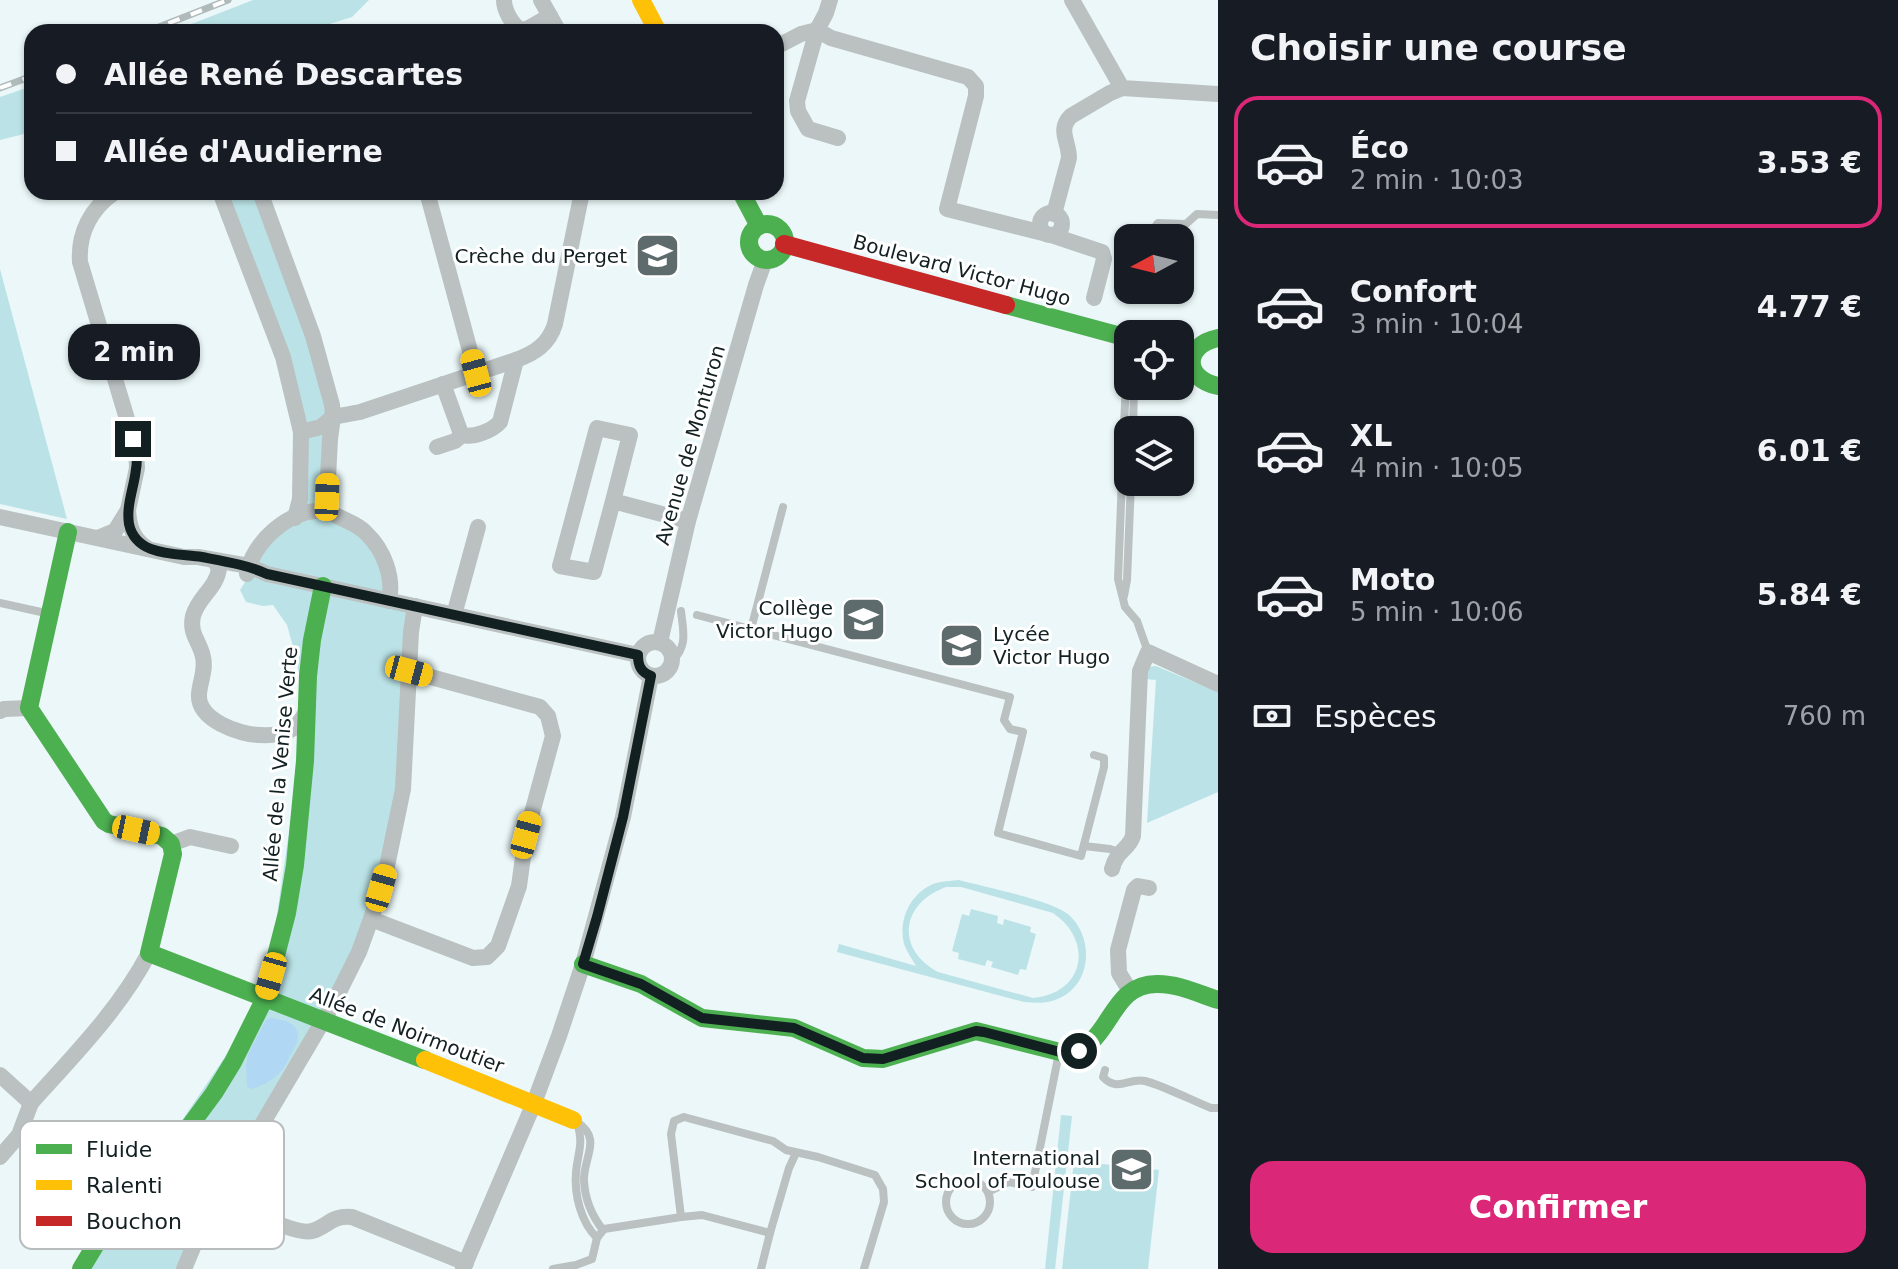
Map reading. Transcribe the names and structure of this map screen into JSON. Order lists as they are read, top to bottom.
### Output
{
  "streets": {
    "street": [
      "Boulevard Victor Hugo",
      "Avenue de Monturon",
      "Allée de la Venise Verte",
      "Allée de Noirmoutier"
    ]
  },
  "crossings": [
    ["Boulevard Victor Hugo", "Avenue de Monturon"],
    ["Allée de la Venise Verte", "Allée de Noirmoutier"]
  ],
  "places": {
    "school or university": [
      "Crèche du Perget",
      "Collège Victor Hugo",
      "Lycée Victor Hugo",
      "International School of Toulouse"
    ]
  },
  "legend": ["Fluide", "Ralenti", "Bouchon"],
  "north": "left",
  "page": {
    "heading": "Choisir une course",
    "banner": ["Allée René Descartes", "Allée d'Audierne"],
    "list": [
      {
        "name": "Éco",
        "note": "2 min · 10:03",
        "value": "3.53 €"
      },
      {
        "name": "Confort",
        "note": "3 min · 10:04",
        "value": "4.77 €"
      },
      {
        "name": "XL",
        "note": "4 min · 10:05",
        "value": "6.01 €"
      },
      {
        "name": "Moto",
        "note": "5 min · 10:06",
        "value": "5.84 €"
      }
    ],
    "bubble": "2 min",
    "pay": ["Espèces", "760 m"],
    "buttons": "Confirmer"
  }
}
